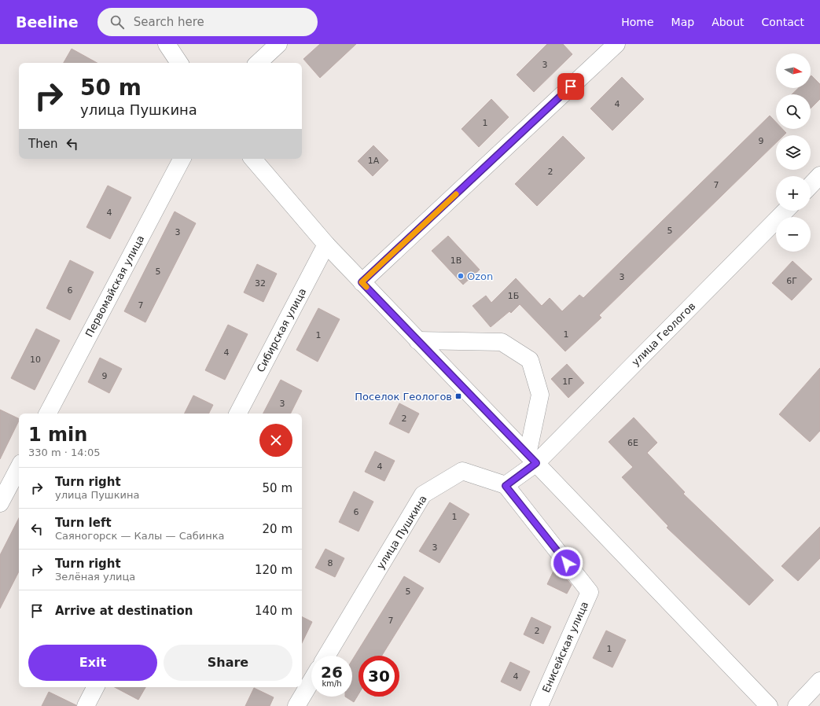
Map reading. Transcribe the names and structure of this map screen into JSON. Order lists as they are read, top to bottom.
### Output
{
  "streets": {
    "street": [
      "Первомайская улица",
      "Сибирская улица",
      "улица Геологов",
      "улица Пушкина",
      "Енисейская улица"
    ]
  },
  "crossings": [
    ["улица Пушкина", "Енисейская улица"]
  ],
  "places": {
    "other": ["Ozon"],
    "transit": ["Поселок Геологов"]
  },
  "house_numbers": [
    "3",
    "4",
    "1",
    "9",
    "1А",
    "2",
    "7",
    "4",
    "5",
    "3",
    "1В",
    "5",
    "3",
    "6Г",
    "32",
    "6",
    "1Б",
    "7",
    "1",
    "1",
    "4",
    "10",
    "9",
    "1Г",
    "3",
    "2",
    "6Е",
    "4",
    "6",
    "1",
    "3",
    "8",
    "5",
    "7",
    "2",
    "1",
    "4"
  ],
  "north": "right",
  "page": {
    "header": "Beeline",
    "search": "Search here",
    "nav": [
      "Home",
      "Map",
      "About",
      "Contact"
    ],
    "map_buttons": ["+", "−"],
    "turn": ["50 m", "улица Пушкина"],
    "then": "Then",
    "heading": ["1 min", "330 m · 14:05"],
    "list": [
      {
        "name": "Turn right",
        "note": "улица Пушкина",
        "value": "50 m"
      },
      {
        "name": "Turn left",
        "note": "Саяногорск — Калы — Сабинка",
        "value": "20 m"
      },
      {
        "name": "Turn right",
        "note": "Зелёная улица",
        "value": "120 m"
      },
      {
        "name": "Arrive at destination",
        "value": "140 m"
      }
    ],
    "buttons": ["Exit", "Share"],
    "speed": "26 km/h",
    "limit": "30"
  }
}
